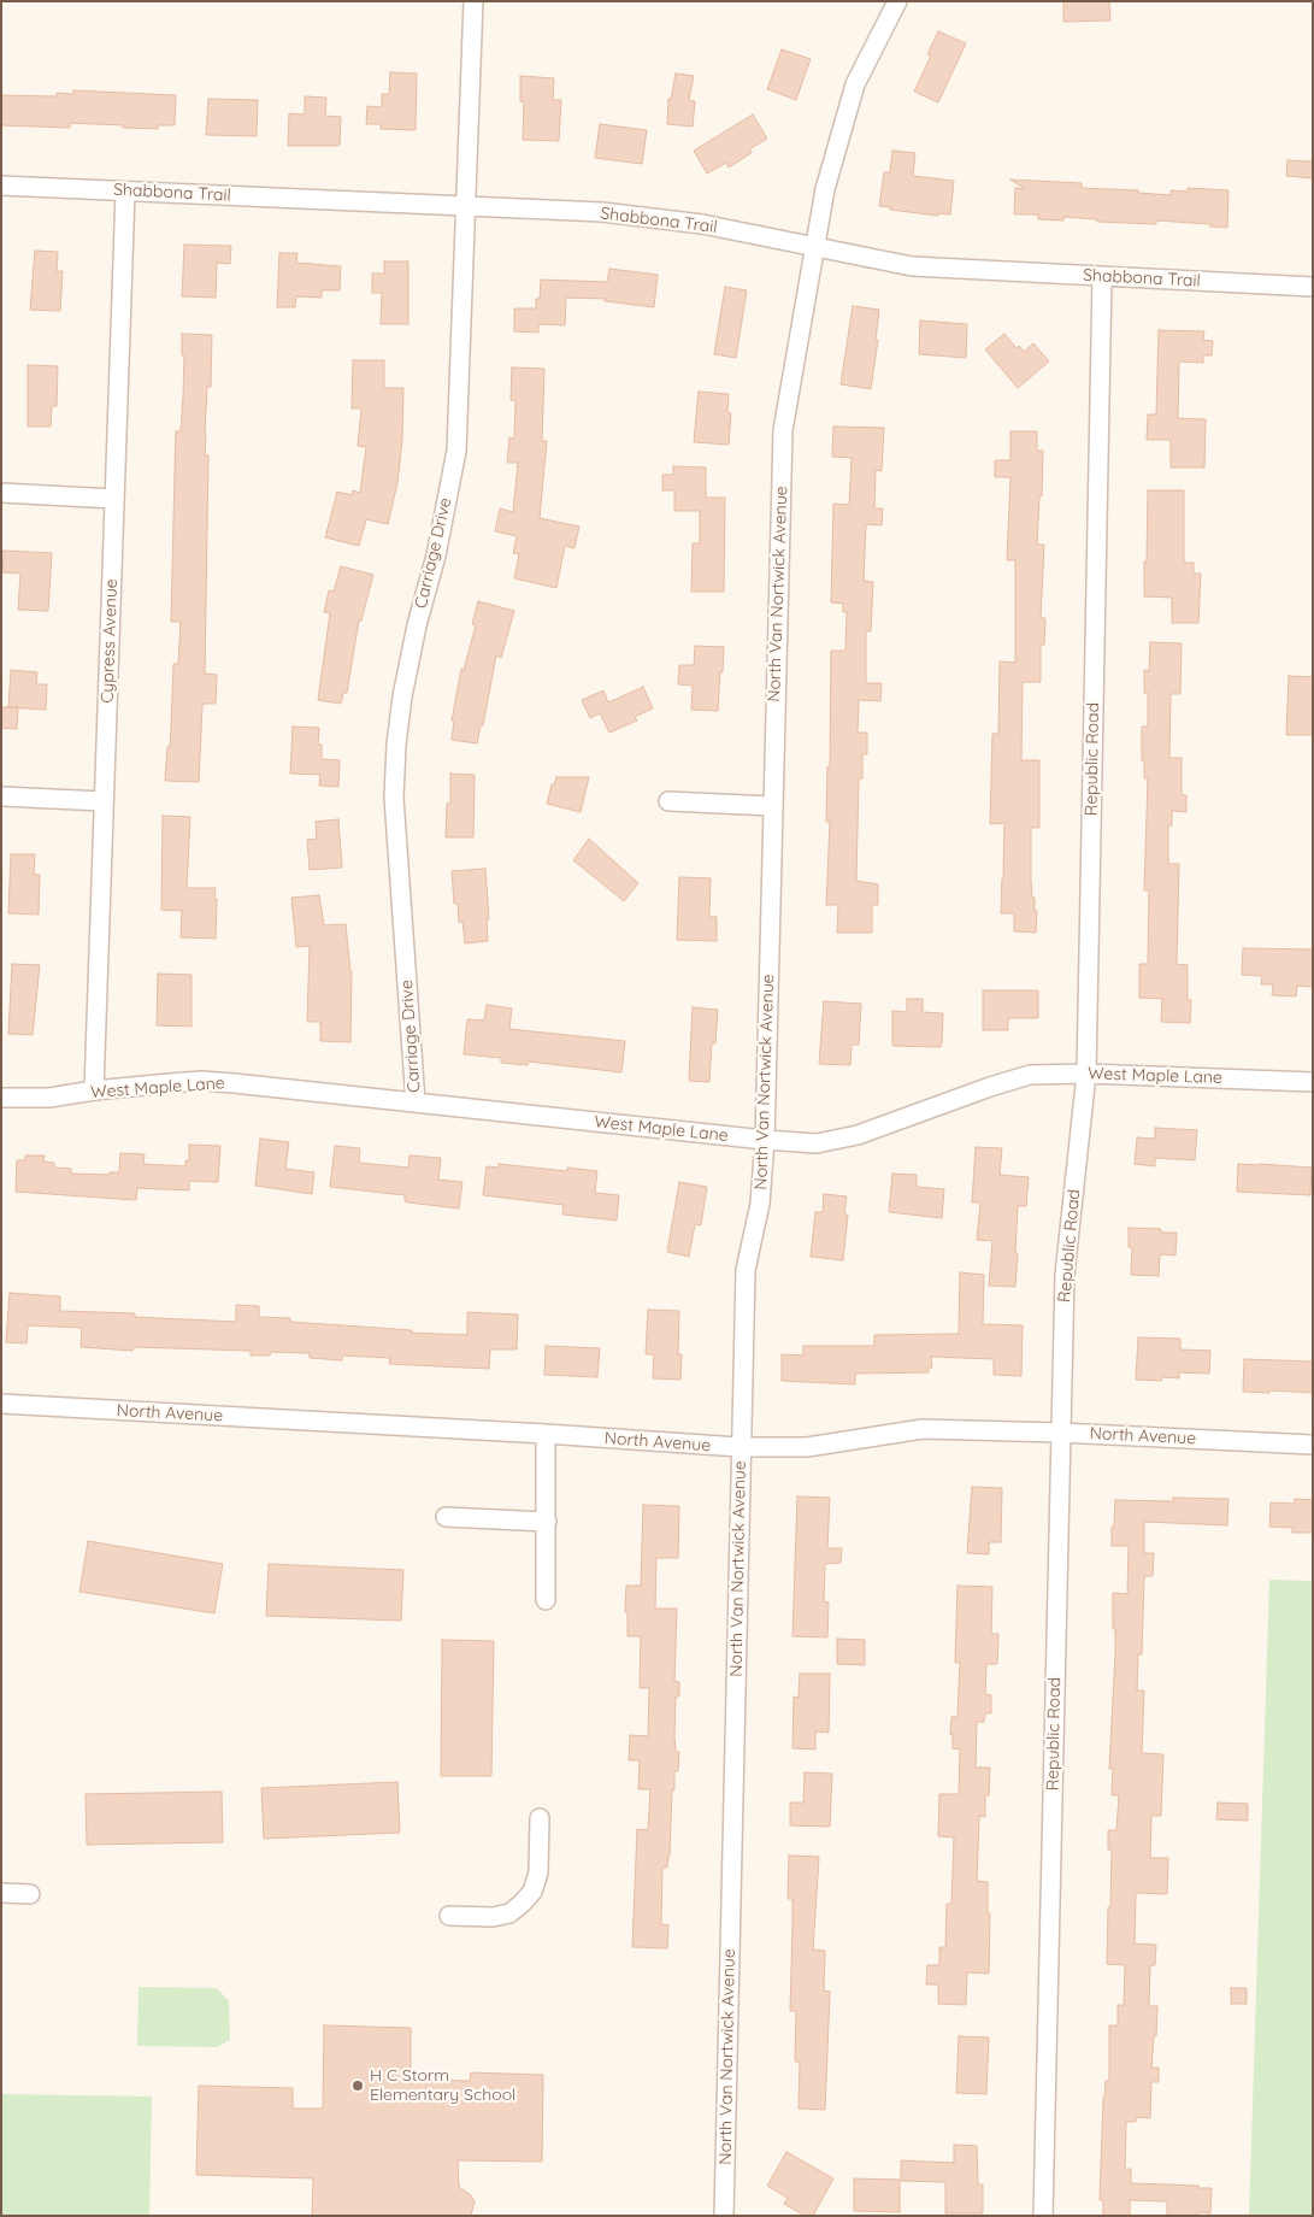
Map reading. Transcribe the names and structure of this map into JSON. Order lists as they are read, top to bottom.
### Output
{
  "streets": {
    "street": [
      "Shabbona Trail",
      "Carriage Drive",
      "North Van Nortwick Avenue",
      "Cypress Avenue",
      "Republic Road",
      "West Maple Lane",
      "North Avenue"
    ]
  },
  "crossings": [
    ["Shabbona Trail", "Carriage Drive"],
    ["Shabbona Trail", "North Van Nortwick Avenue"],
    ["Shabbona Trail", "Cypress Avenue"],
    ["Shabbona Trail", "Republic Road"],
    ["Carriage Drive", "West Maple Lane"],
    ["North Van Nortwick Avenue", "West Maple Lane"],
    ["North Van Nortwick Avenue", "North Avenue"],
    ["Cypress Avenue", "West Maple Lane"],
    ["Republic Road", "West Maple Lane"],
    ["Republic Road", "North Avenue"]
  ],
  "places": ["H C Storm Elementary School"]
}
